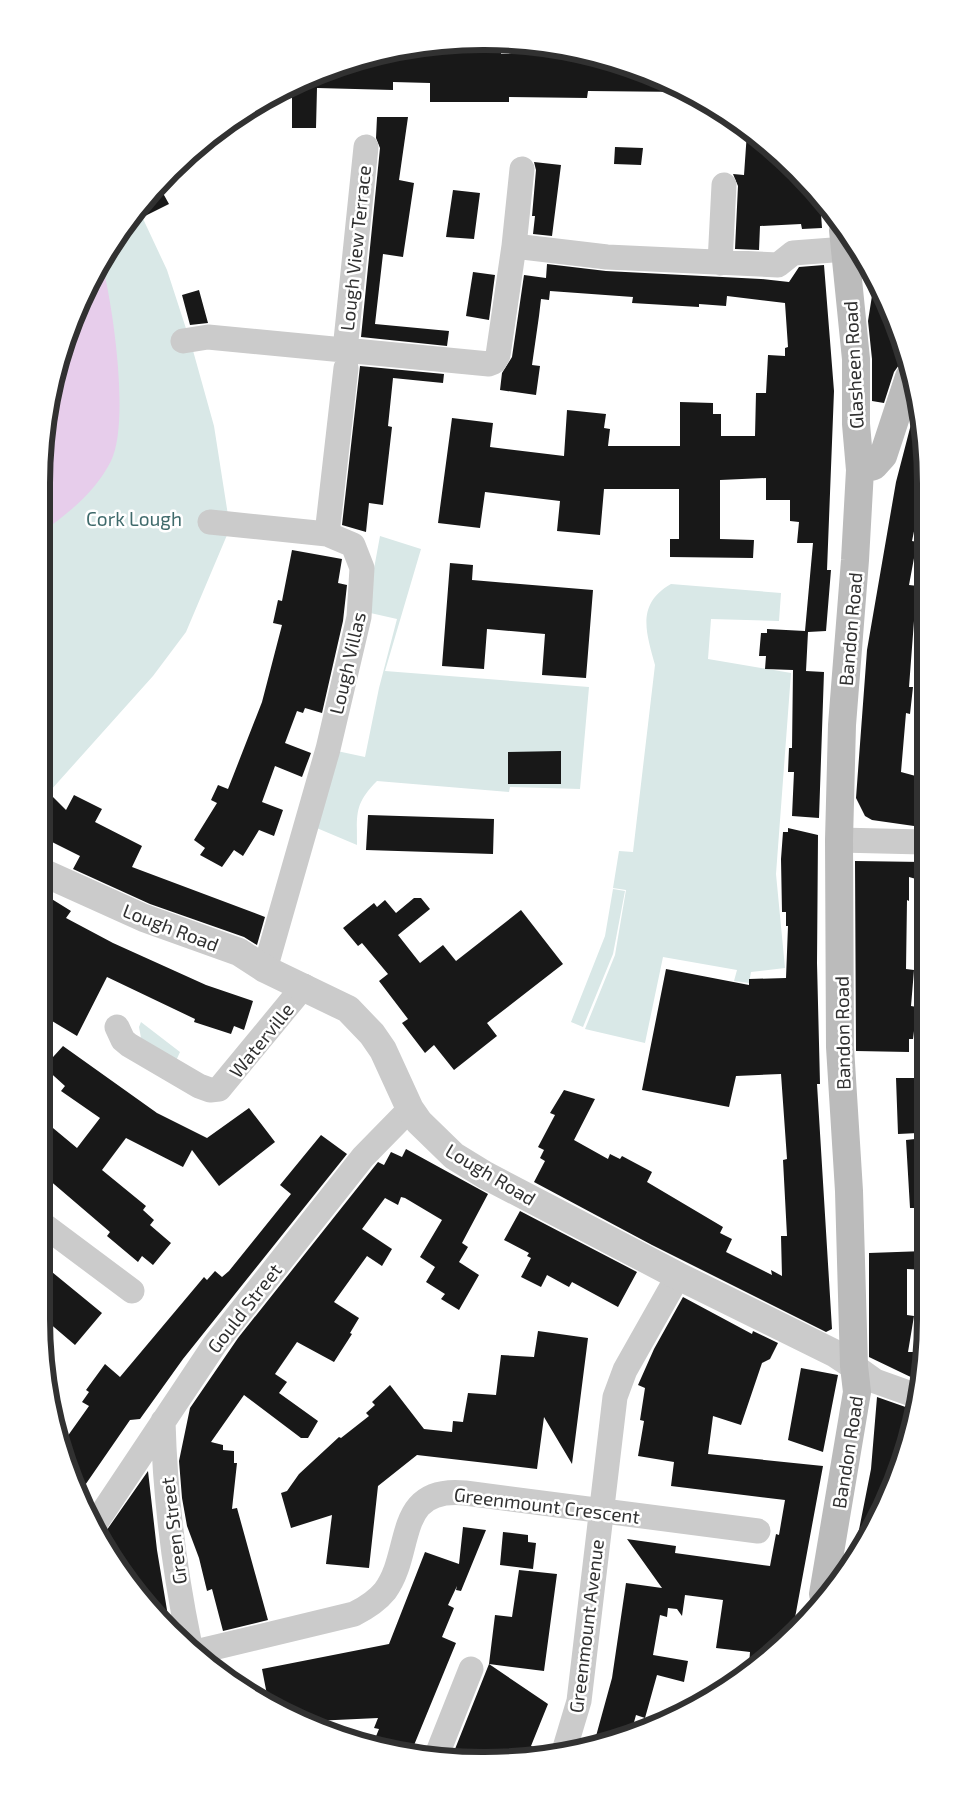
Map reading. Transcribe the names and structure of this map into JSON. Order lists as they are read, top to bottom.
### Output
{
  "streets": {
    "main road": ["Glasheen Road", "Bandon Road"],
    "street": [
      "Lough View Terrace",
      "Lough Villas",
      "Lough Road",
      "Waterville",
      "Gould Street",
      "Greenmount Crescent",
      "Green Street",
      "Greenmount Avenue"
    ]
  },
  "crossings": [
    ["Glasheen Road", "Bandon Road"],
    ["Bandon Road", "Lough Road"],
    ["Lough Villas", "Lough Road"],
    ["Lough Road", "Waterville"],
    ["Lough Road", "Gould Street"],
    ["Lough Road", "Greenmount Avenue"],
    ["Gould Street", "Green Street"],
    ["Greenmount Crescent", "Greenmount Avenue"]
  ],
  "parks": ["Cork Lough"]
}
